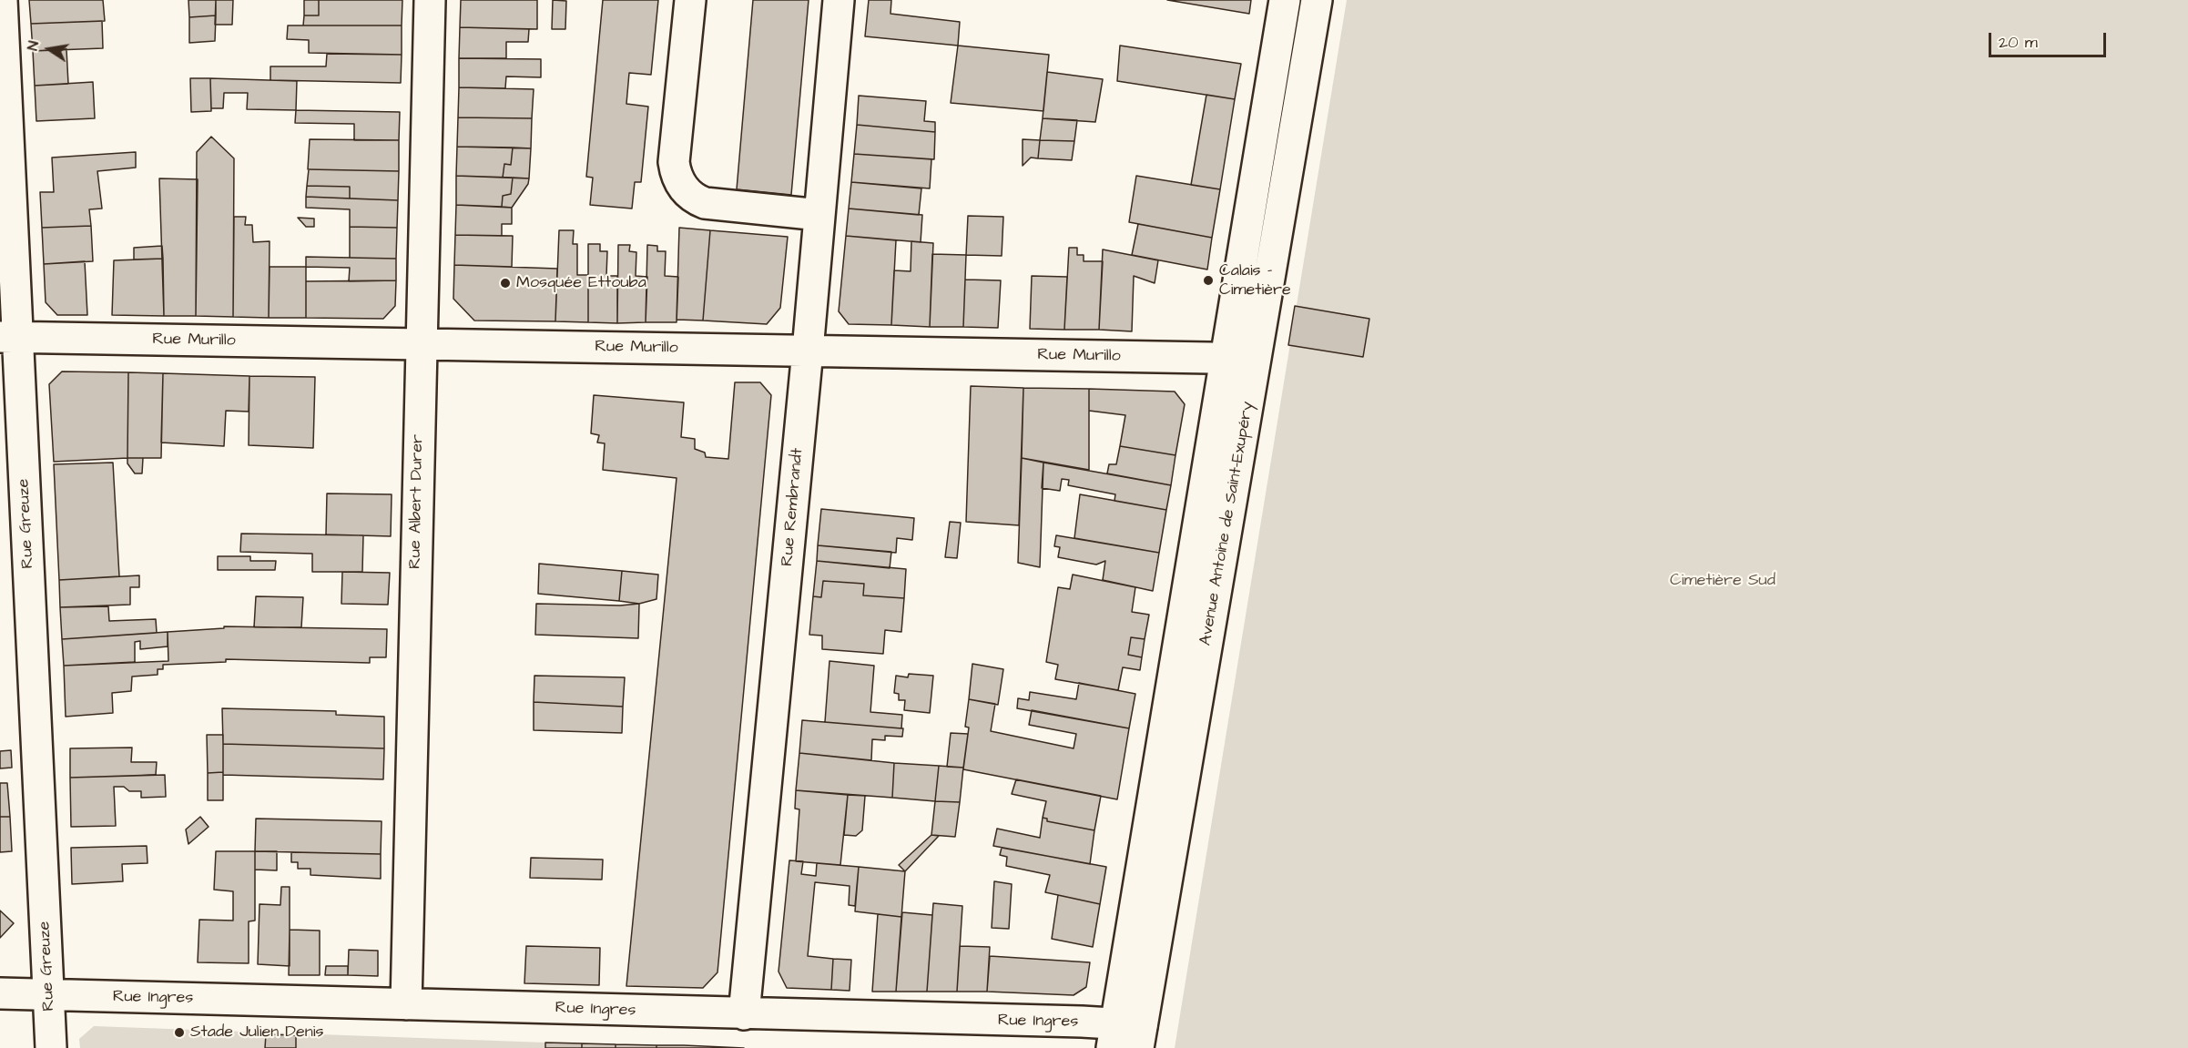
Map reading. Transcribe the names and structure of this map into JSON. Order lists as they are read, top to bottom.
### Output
{
  "streets": {
    "street": [
      "Rue Murillo",
      "Rue Albert Durer",
      "Rue Rembrandt",
      "Rue Greuze",
      "Avenue Antoine de Saint-Exupéry",
      "Rue Ingres"
    ]
  },
  "crossings": [
    ["Rue Murillo", "Rue Albert Durer"],
    ["Rue Murillo", "Rue Rembrandt"],
    ["Rue Murillo", "Rue Greuze"],
    ["Rue Murillo", "Avenue Antoine de Saint-Exupéry"],
    ["Rue Albert Durer", "Rue Ingres"],
    ["Rue Rembrandt", "Rue Ingres"],
    ["Rue Greuze", "Rue Ingres"],
    ["Avenue Antoine de Saint-Exupéry", "Rue Ingres"]
  ],
  "parks": ["Cimetière Sud"],
  "places": ["Calais – Cimetière", "Mosquée Ettouba", "Stade Julien Denis"],
  "scale_bar": "20 m",
  "north": "left"
}
